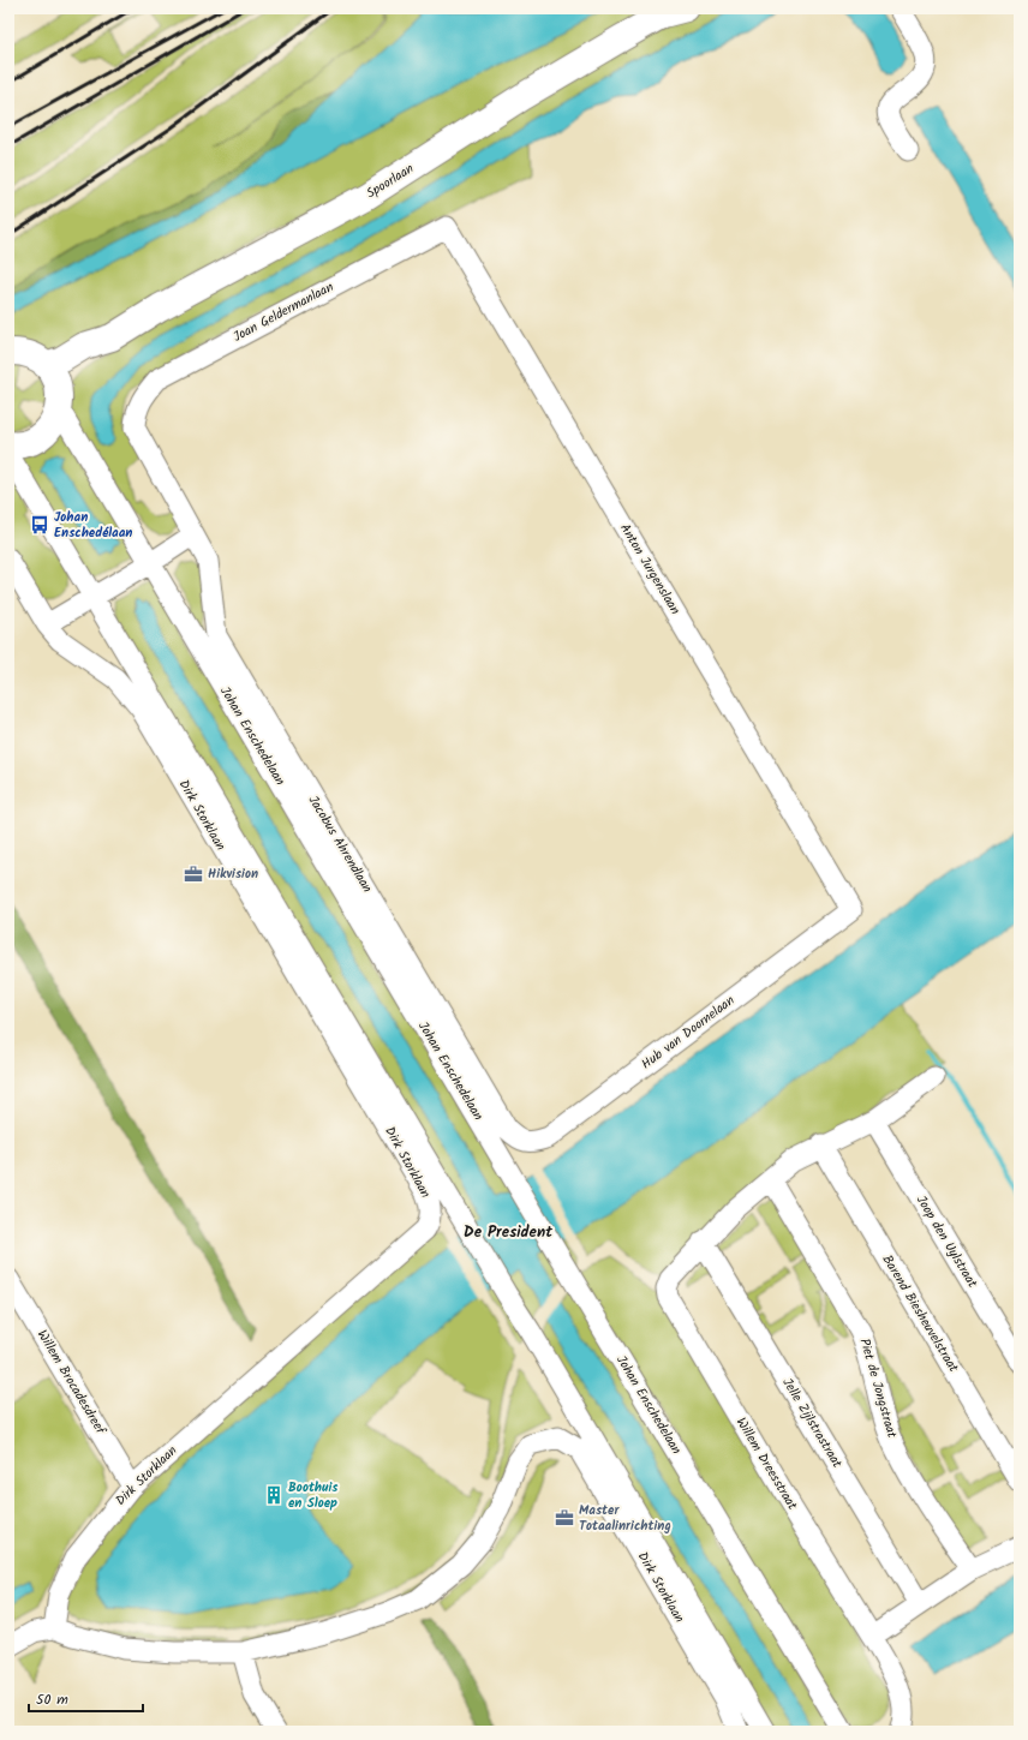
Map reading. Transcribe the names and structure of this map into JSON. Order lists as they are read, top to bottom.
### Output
{
  "streets": {
    "main road": ["Spoorlaan"],
    "street": [
      "Joan Geldermanlaan",
      "Anton Jurgenslaan",
      "Johan Enschedelaan",
      "Dirk Storklaan",
      "Jacobus Ahrendlaan",
      "Hub van Doornelaan",
      "Joop den Uylstraat",
      "Barend Biesheuvelstraat",
      "Willem Brocadesdreef",
      "Piet de Jongstraat",
      "Jelle Zijlstrastraat",
      "Willem Dreesstraat"
    ]
  },
  "crossings": [
    ["Spoorlaan", "Johan Enschedelaan"],
    ["Joan Geldermanlaan", "Anton Jurgenslaan"],
    ["Joan Geldermanlaan", "Jacobus Ahrendlaan"],
    ["Anton Jurgenslaan", "Hub van Doornelaan"],
    ["Dirk Storklaan", "Willem Brocadesdreef"],
    ["Jacobus Ahrendlaan", "Hub van Doornelaan"],
    ["Jelle Zijlstrastraat", "Willem Dreesstraat"]
  ],
  "districts": ["De President"],
  "places": {
    "bus stop": ["Johan Enschedélaan"],
    "office": ["Hikvision", "Master Totaalinrichting"],
    "building": ["Boothuis en Sloep"]
  },
  "scale_bar": "50 m"
}
